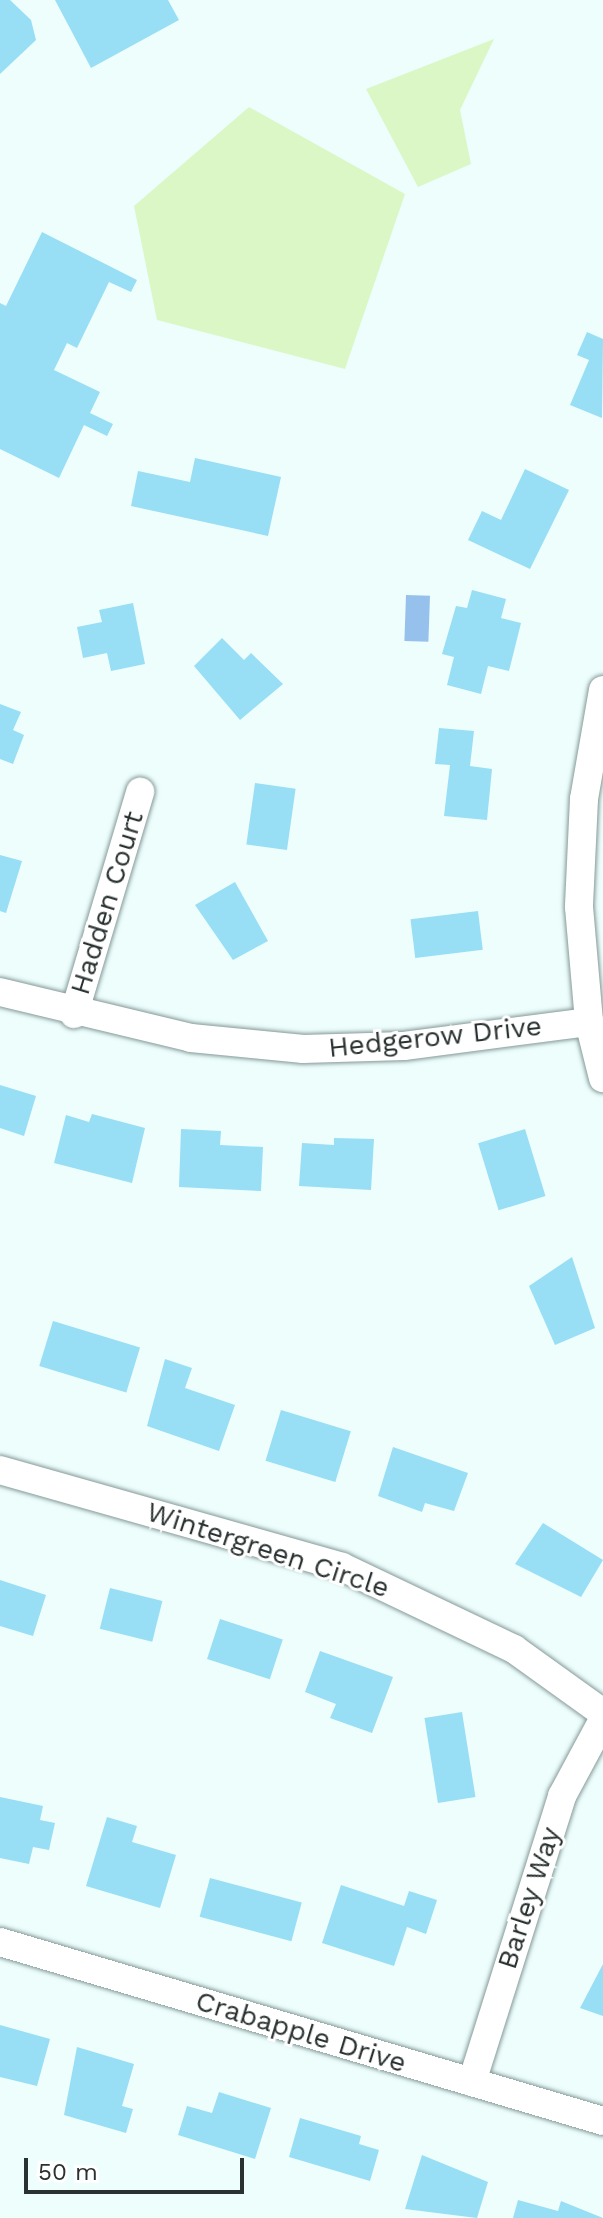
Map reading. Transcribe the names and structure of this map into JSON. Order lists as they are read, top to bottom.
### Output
{
  "streets": {
    "street": [
      "Hadden Court",
      "Hedgerow Drive",
      "Wintergreen Circle",
      "Barley Way",
      "Crabapple Drive"
    ]
  },
  "crossings": [
    ["Hadden Court", "Hedgerow Drive"],
    ["Barley Way", "Crabapple Drive"]
  ],
  "scale_bar": "50 m"
}
